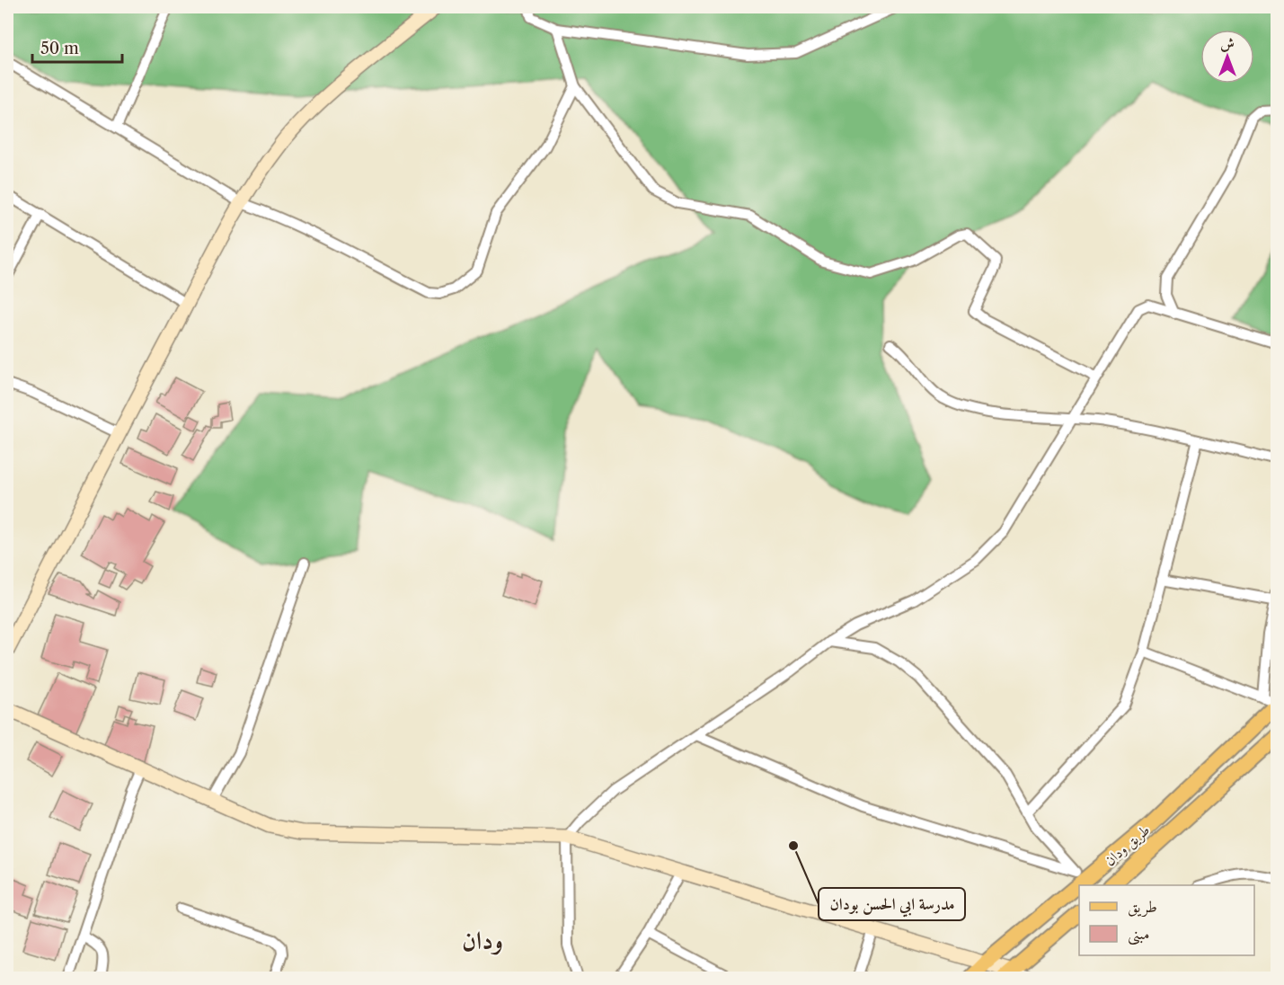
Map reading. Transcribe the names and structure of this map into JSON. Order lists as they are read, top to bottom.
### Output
{
  "streets": {
    "main road": ["طريق ودان"]
  },
  "districts": ["ودان"],
  "places": ["مدرسة ابي الحسن بودان"],
  "legend": ["طريق", "مبنى"],
  "scale_bar": "50 m",
  "north": "top"
}
